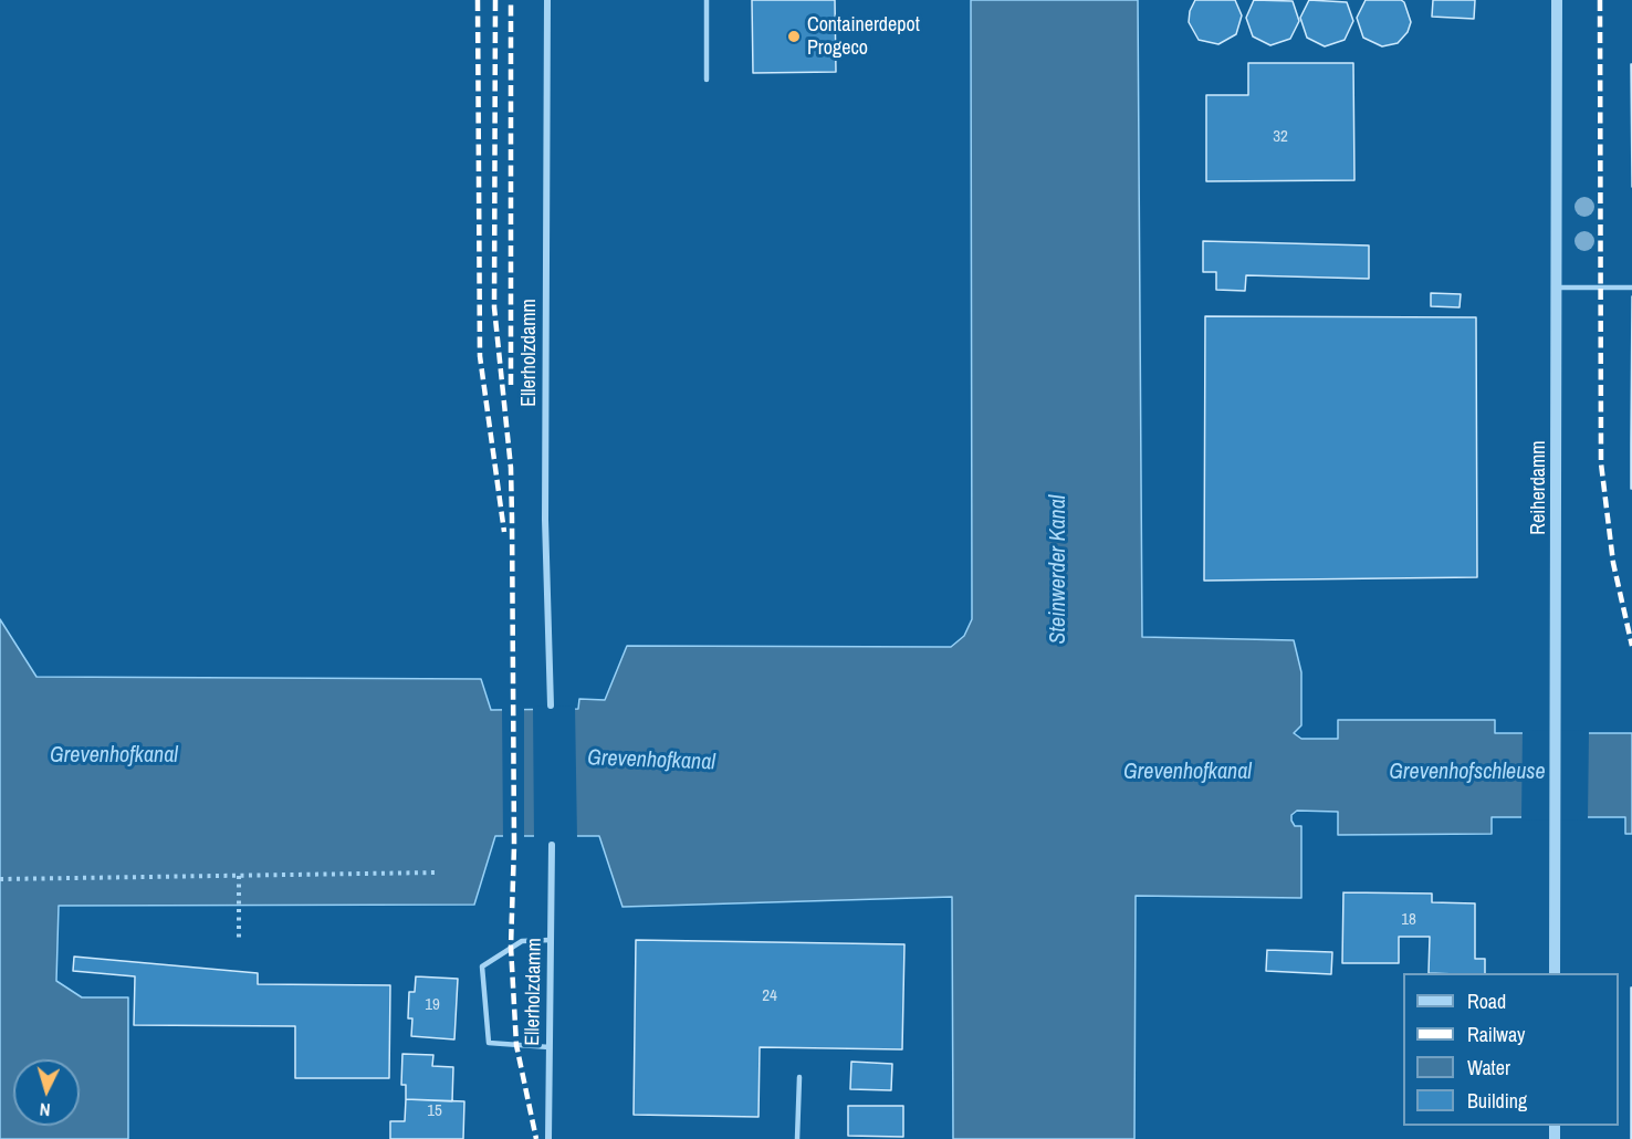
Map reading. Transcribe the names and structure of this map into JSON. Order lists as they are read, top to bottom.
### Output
{
  "streets": {
    "street": ["Ellerholzdamm", "Reiherdamm"]
  },
  "water": ["Steinwerder Kanal", "Grevenhofkanal", "Grevenhofschleuse"],
  "places": ["Containerdepot Progeco"],
  "house_numbers": [
    "32",
    "18",
    "24",
    "19",
    "15"
  ],
  "legend": [
    "Road",
    "Railway",
    "Water",
    "Building"
  ],
  "north": "bottom"
}
